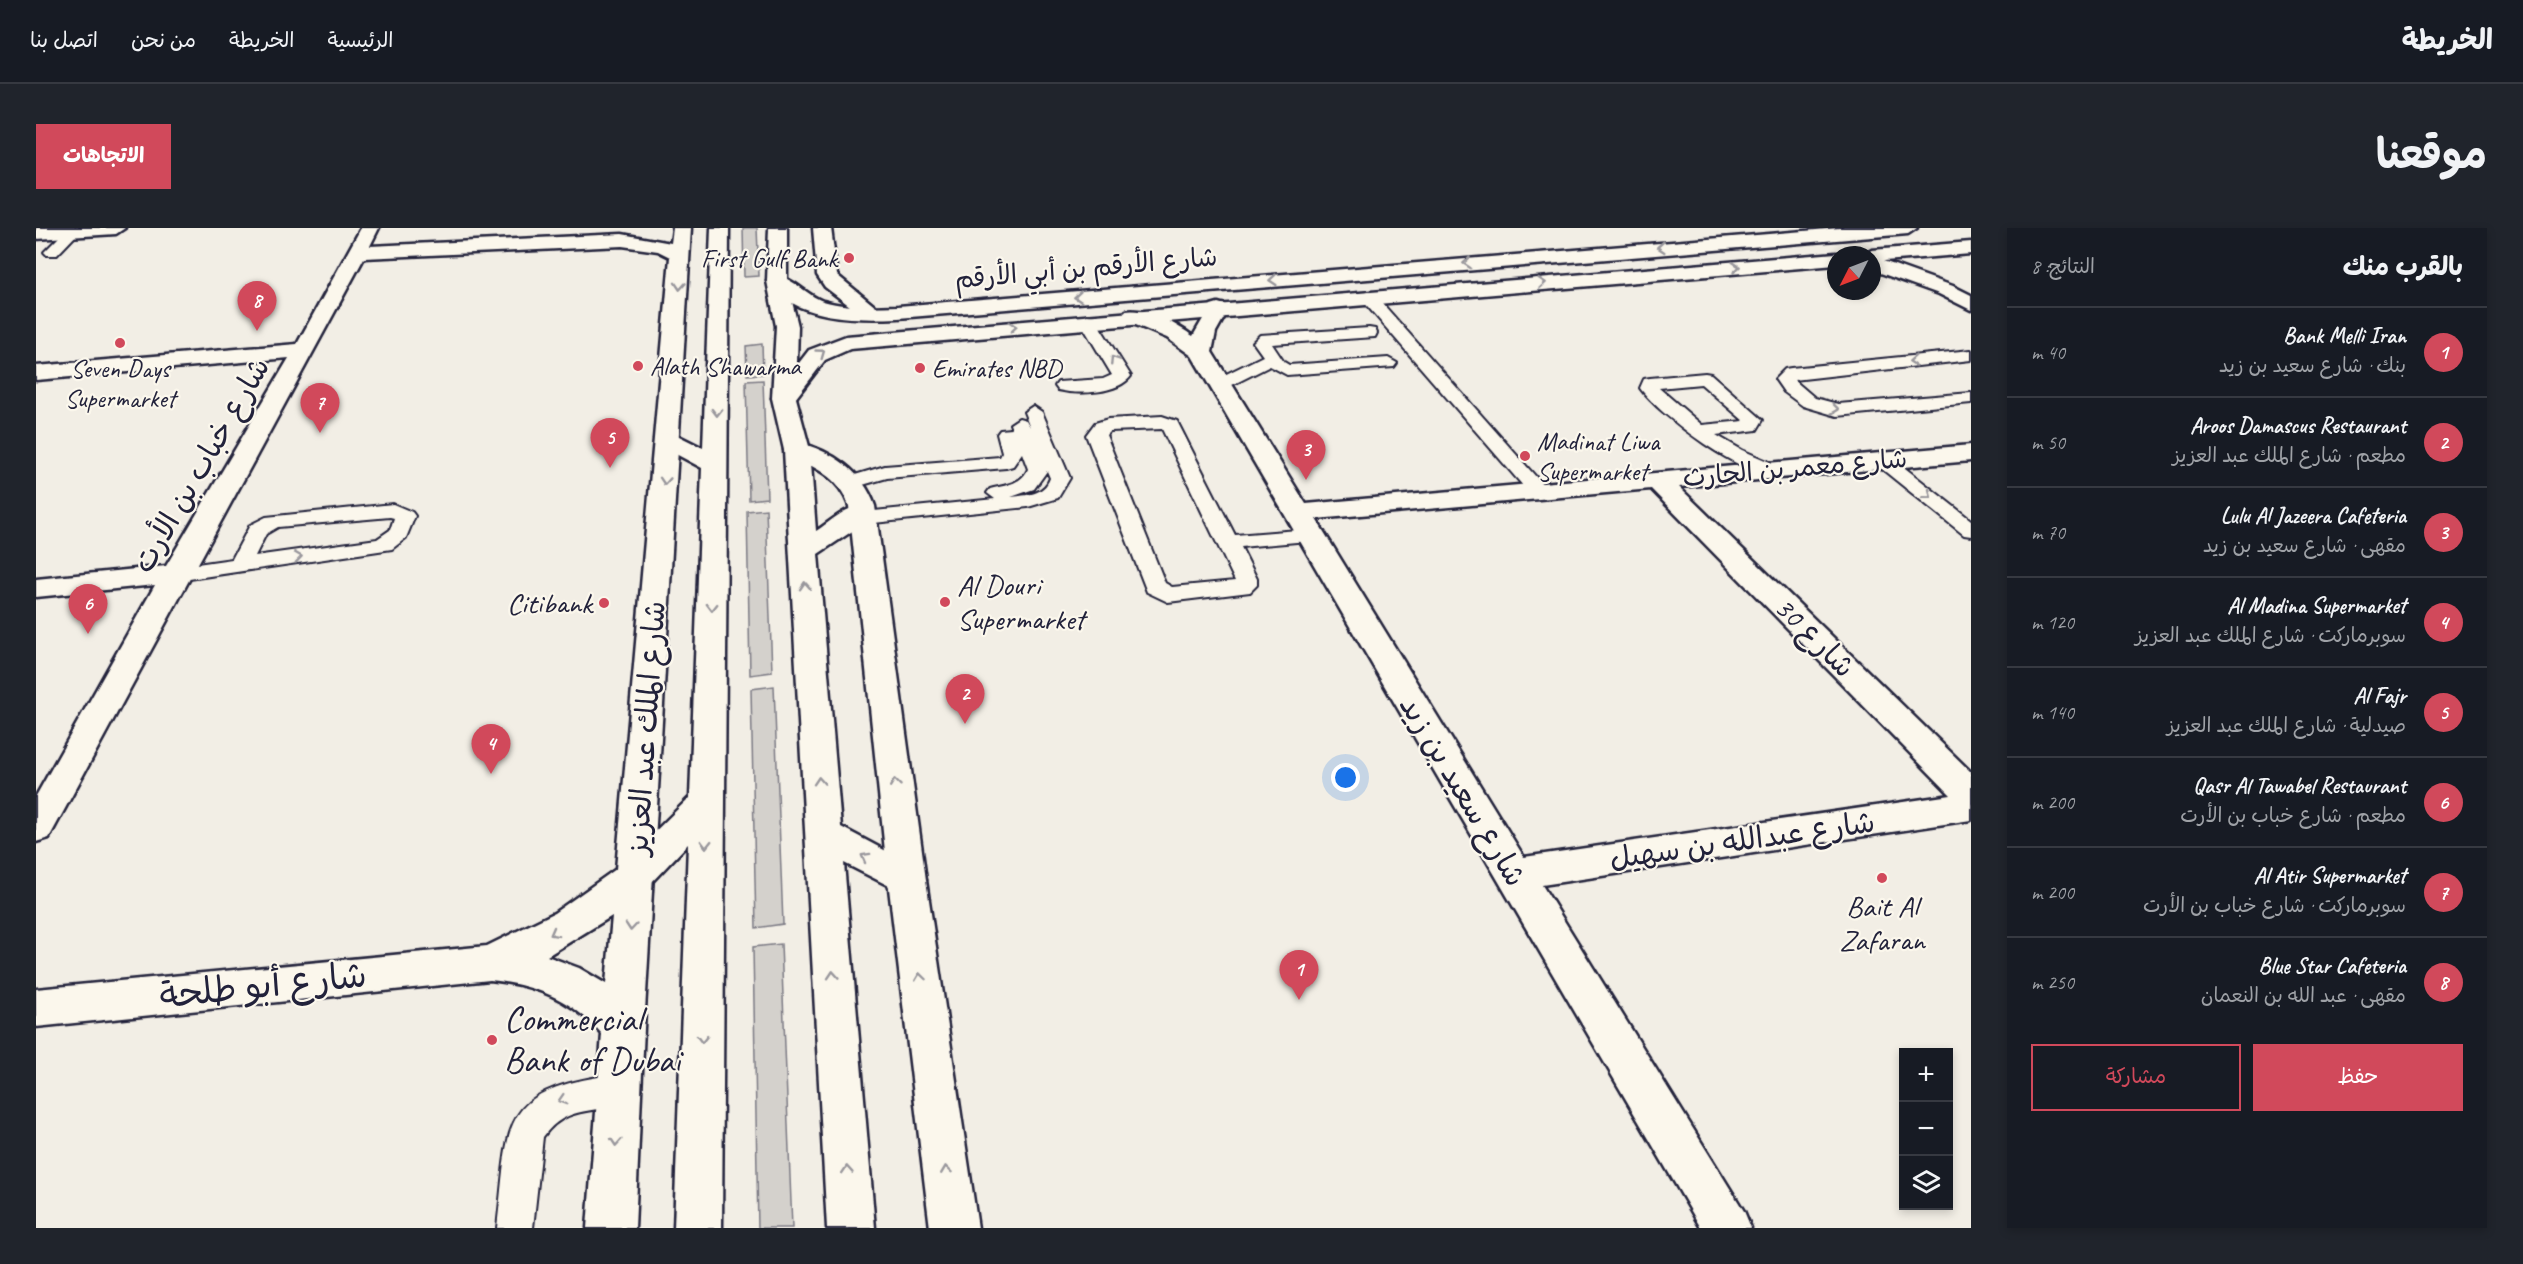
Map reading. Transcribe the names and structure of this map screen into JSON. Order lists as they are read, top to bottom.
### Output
{
  "streets": {
    "main road": [
      "شارع الأرقم بن أبي الأرقم",
      "شارع خباب بن الأرت",
      "شارع معمر بن الحارث",
      "شارع 30",
      "شارع الملك عبد العزيز",
      "شارع سعيد بن زيد",
      "شارع عبدالله بن سهيل",
      "شارع أبو طلحة"
    ]
  },
  "crossings": [
    ["شارع الأرقم بن أبي الأرقم", "شارع سعيد بن زيد"],
    ["شارع معمر بن الحارث", "شارع 30"],
    ["شارع معمر بن الحارث", "شارع سعيد بن زيد"],
    ["شارع الملك عبد العزيز", "شارع أبو طلحة"],
    ["شارع سعيد بن زيد", "شارع عبدالله بن سهيل"]
  ],
  "places": [
    "First Gulf Bank",
    "Seven Days Supermarket",
    "Alath Shawarma",
    "Emirates NBD",
    "Madinat Liwa Supermarket",
    "Al Douri Supermarket",
    "Citibank",
    "Bait Al Zafaran",
    "Commercial Bank of Dubai"
  ],
  "north": "bottom left",
  "page": {
    "header": "الخريطة",
    "nav": [
      "الرئيسية",
      "الخريطة",
      "من نحن",
      "اتصل بنا"
    ],
    "title": "موقعنا",
    "buttons": [
      "الاتجاهات",
      ["حفظ", "مشاركة"]
    ],
    "heading": ["بالقرب منك", "النتائج: 8"],
    "pins": [
      "8",
      "7",
      "5",
      "3",
      "6",
      "2",
      "4",
      "1"
    ],
    "list": [
      {
        "mark": "1",
        "name": "Bank Melli Iran",
        "note": "بنك · شارع سعيد بن زيد",
        "value": "40 m"
      },
      {
        "mark": "2",
        "name": "Aroos Damascus Restaurant",
        "note": "مطعم · شارع الملك عبد العزيز",
        "value": "50 m"
      },
      {
        "mark": "3",
        "name": "Lulu Al Jazeera Cafeteria",
        "note": "مقهى · شارع سعيد بن زيد",
        "value": "70 m"
      },
      {
        "mark": "4",
        "name": "Al Madina Supermarket",
        "note": "سوبرماركت · شارع الملك عبد العزيز",
        "value": "120 m"
      },
      {
        "mark": "5",
        "name": "Al Fajr",
        "note": "صيدلية · شارع الملك عبد العزيز",
        "value": "140 m"
      },
      {
        "mark": "6",
        "name": "Qasr Al Tawabel Restaurant",
        "note": "مطعم · شارع خباب بن الأرت",
        "value": "200 m"
      },
      {
        "mark": "7",
        "name": "Al Atir Supermarket",
        "note": "سوبرماركت · شارع خباب بن الأرت",
        "value": "200 m"
      },
      {
        "mark": "8",
        "name": "Blue Star Cafeteria",
        "note": "مقهى · عبد الله بن النعمان",
        "value": "250 m"
      }
    ],
    "map_buttons": ["+", "−"]
  }
}
